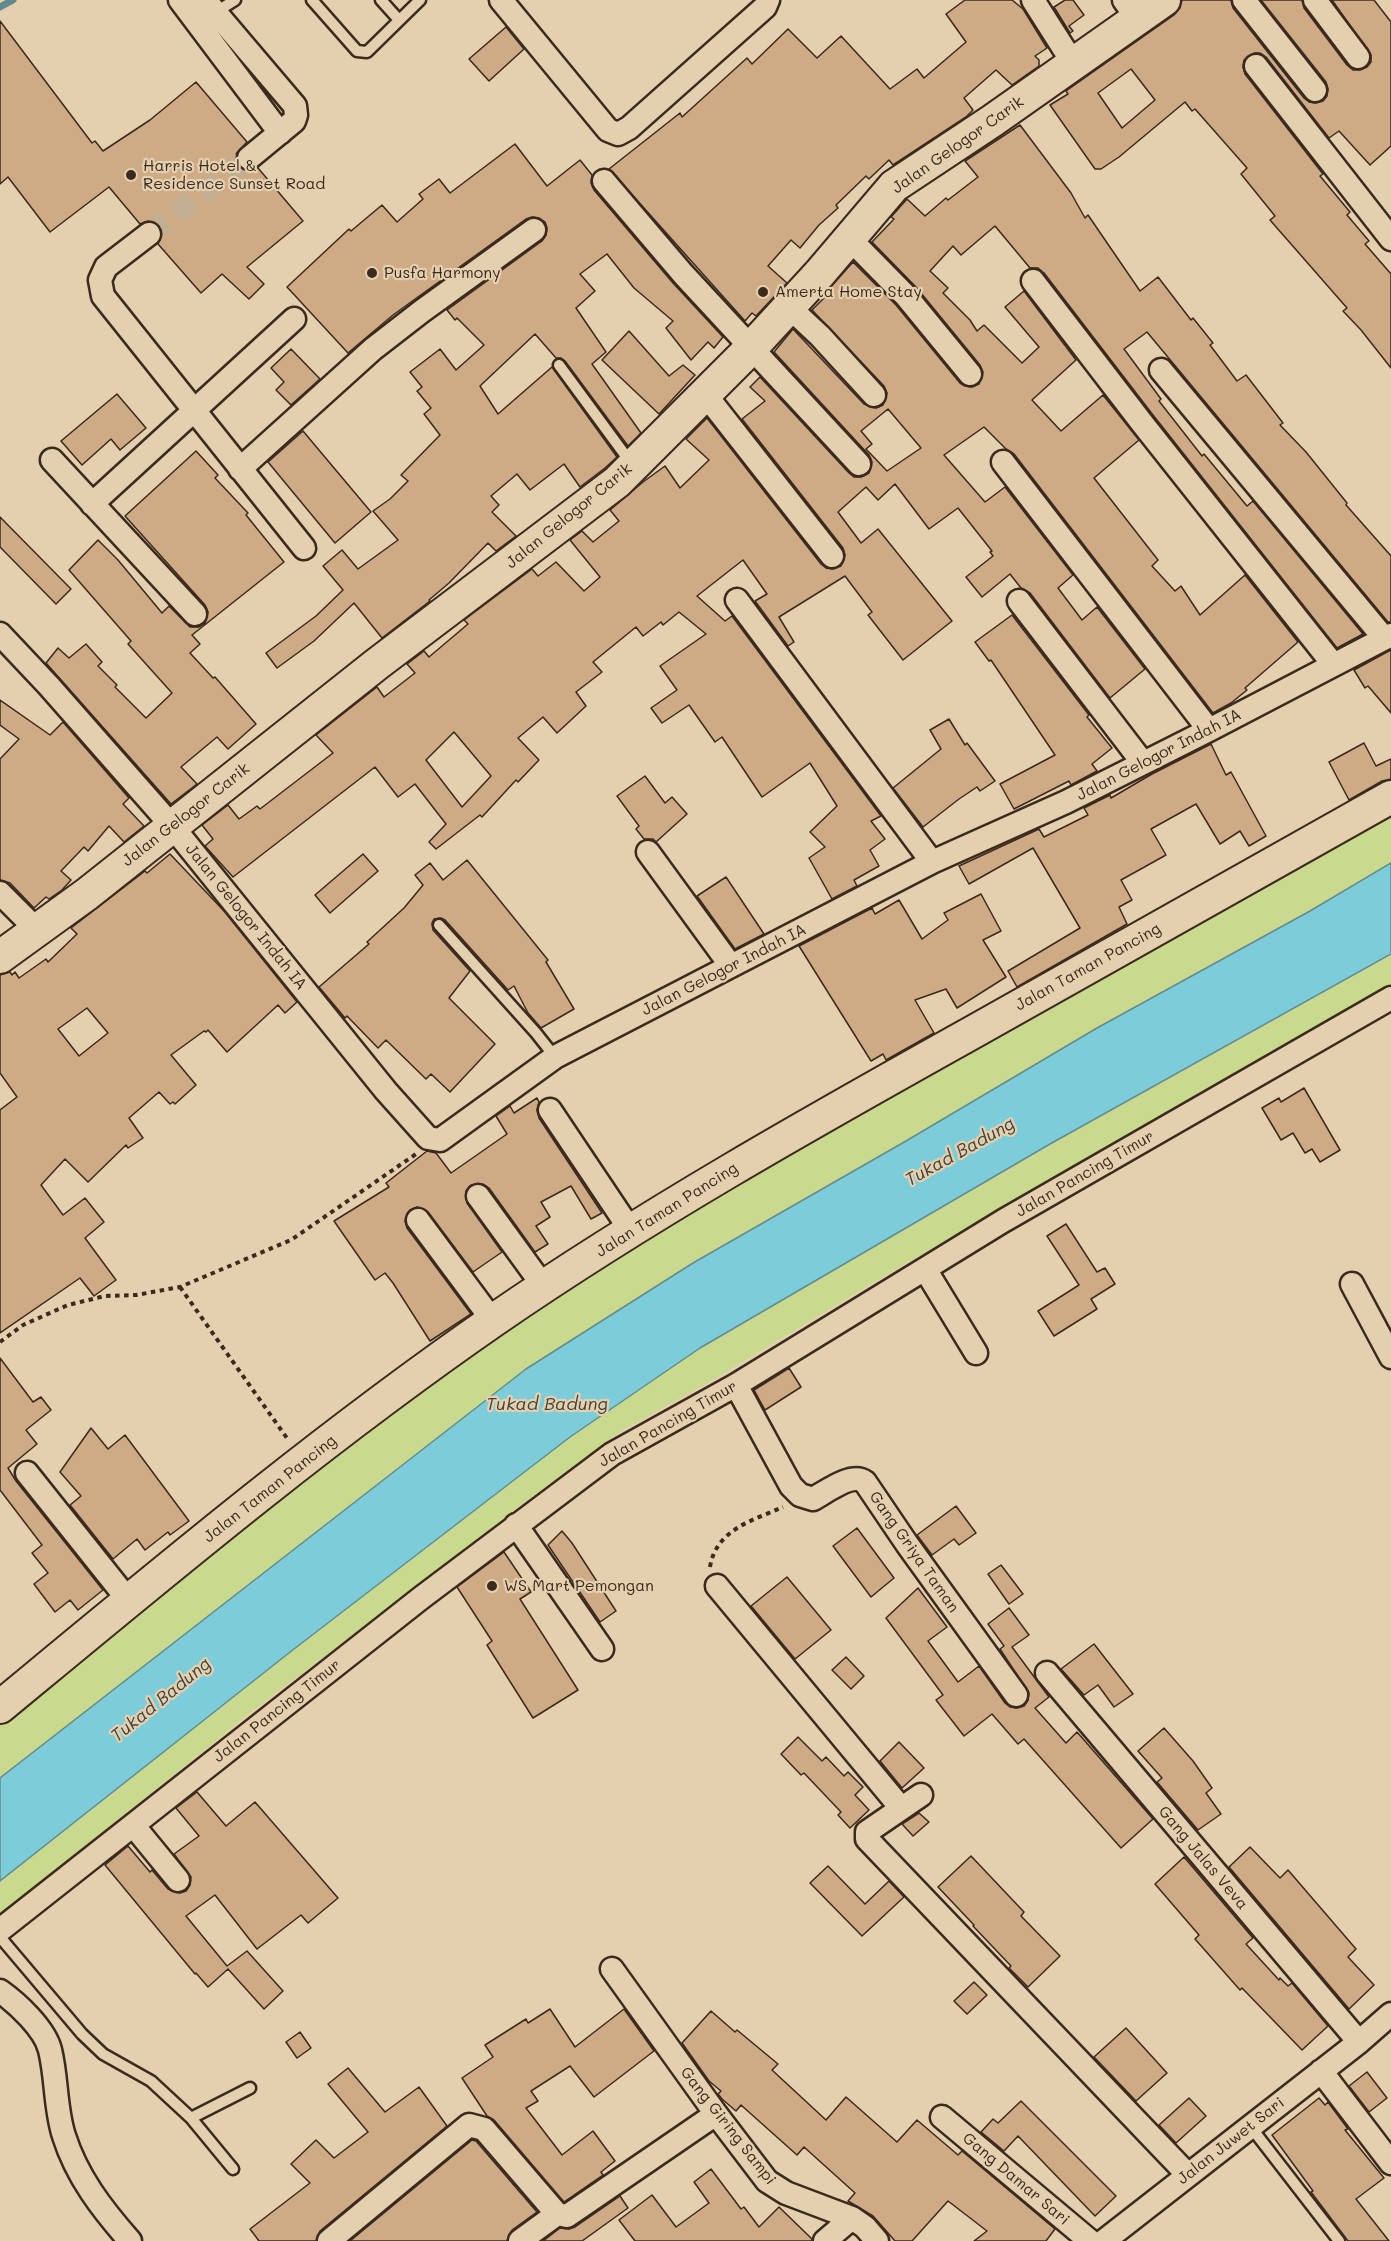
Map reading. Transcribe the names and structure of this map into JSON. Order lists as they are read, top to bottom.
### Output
{
  "streets": {
    "street": [
      "Jalan Gelogor Carik",
      "Jalan Gelogor Indah IA",
      "Jalan Taman Pancing",
      "Jalan Pancing Timur",
      "Gang Griya Taman",
      "Gang Jalas Veva",
      "Gang Giring Sampi",
      "Jalan Juwet Sari",
      "Gang Damar Sari"
    ]
  },
  "crossings": [
    ["Jalan Gelogor Carik", "Jalan Gelogor Indah IA"],
    ["Gang Jalas Veva", "Jalan Juwet Sari"]
  ],
  "water": ["Tukad Badung"],
  "places": [
    "Harris Hotel & Residence Sunset Road",
    "Pusfa Harmony",
    "Amerta Home Stay",
    "WS Mart Pemongan"
  ]
}
